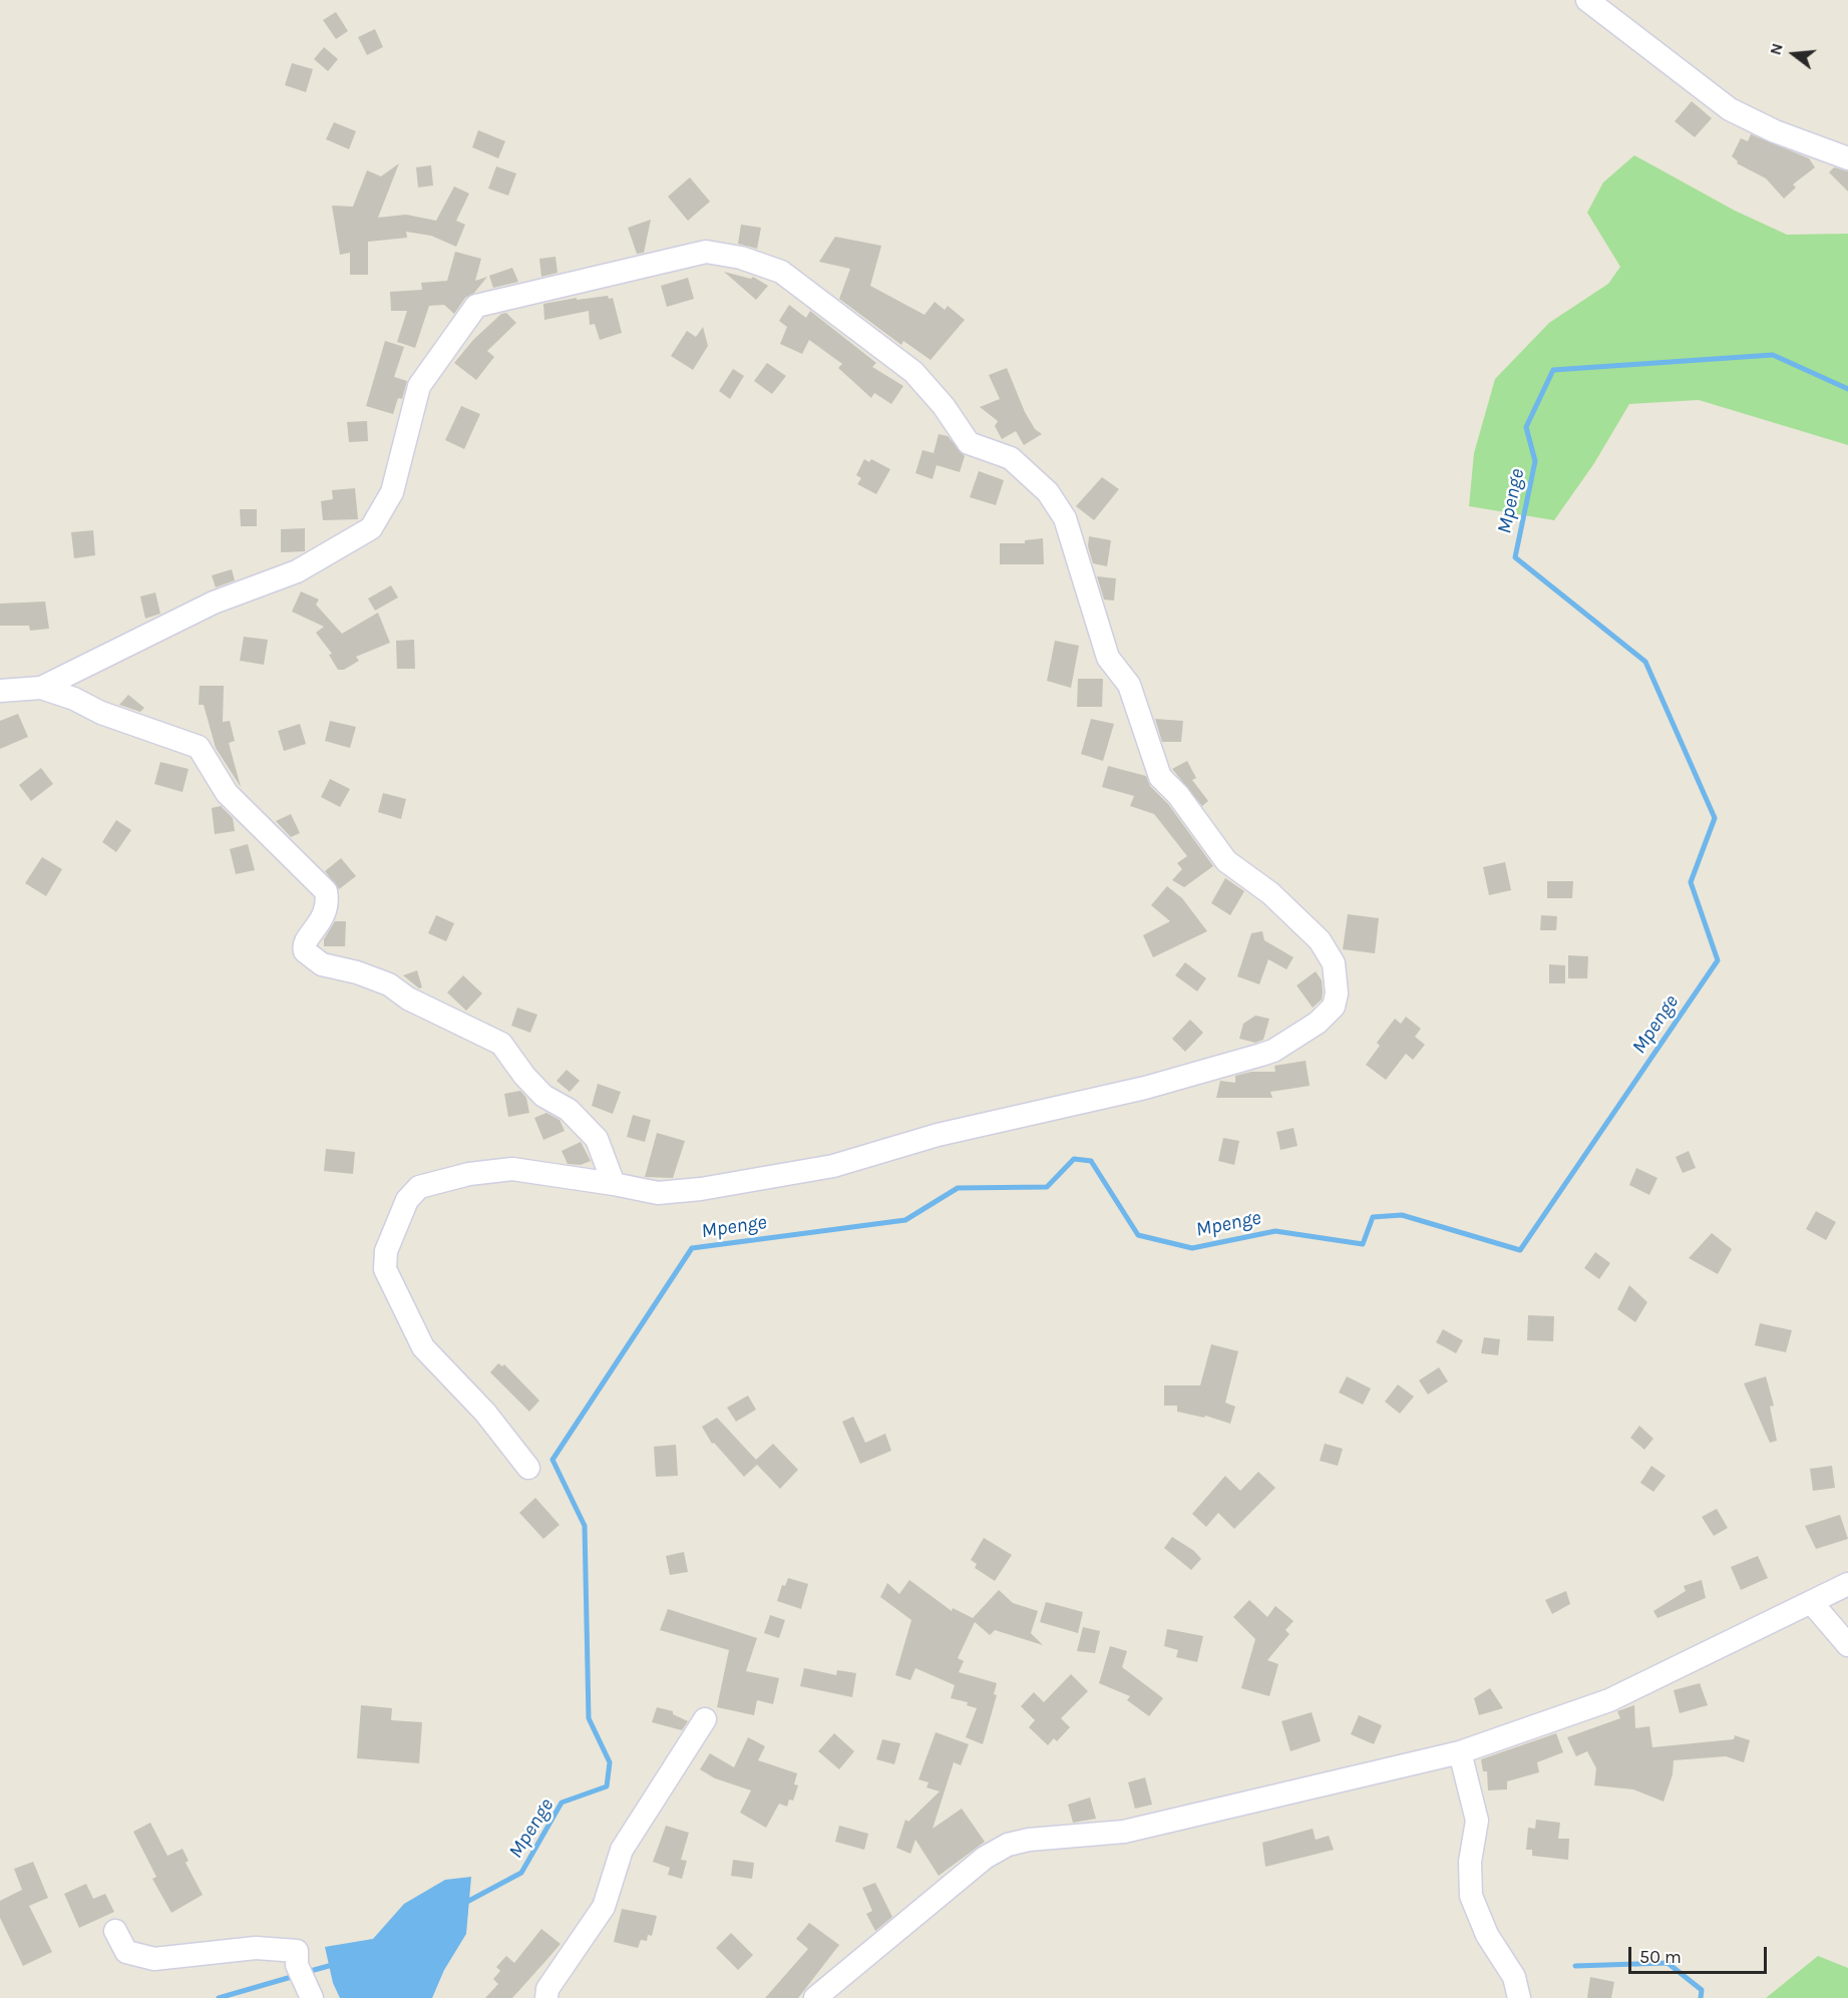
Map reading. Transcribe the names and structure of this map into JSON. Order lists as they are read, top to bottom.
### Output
{
  "water": ["Mpenge"],
  "scale_bar": "50 m",
  "north": "left"
}
